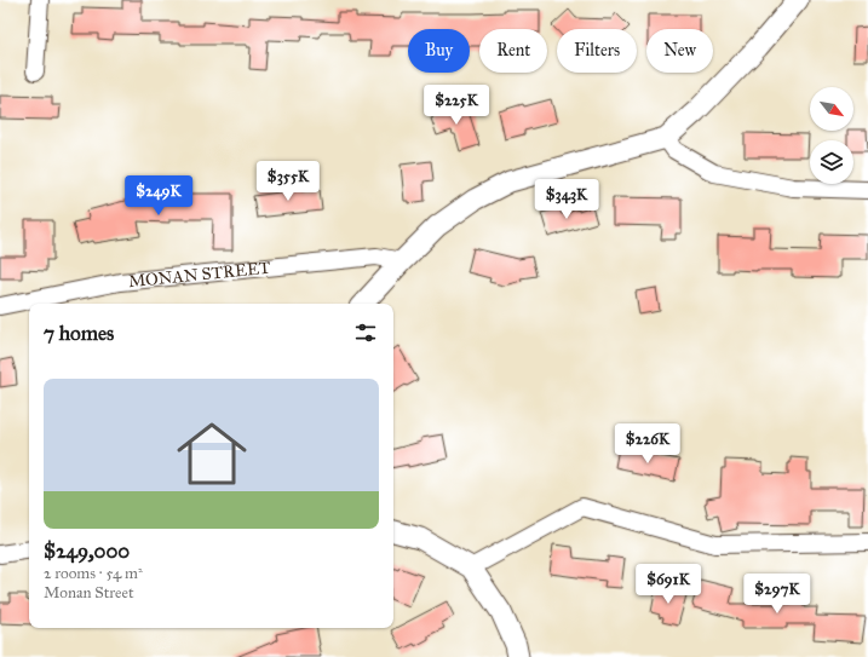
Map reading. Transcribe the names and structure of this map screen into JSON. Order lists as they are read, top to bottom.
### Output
{
  "streets": {
    "street": ["MONAN STREET"]
  },
  "north": "bottom right",
  "page": {
    "chip": [
      "Buy",
      "Rent",
      "Filters",
      "New"
    ],
    "price": [
      "$225K",
      "$355K",
      "$249K",
      "$343K",
      "$226K",
      "$691K",
      "$297K"
    ],
    "heading": "7 homes",
    "list": [
      {
        "name": "$249,000",
        "note": "2 rooms · 54 m² · Monan Street"
      }
    ]
  }
}
